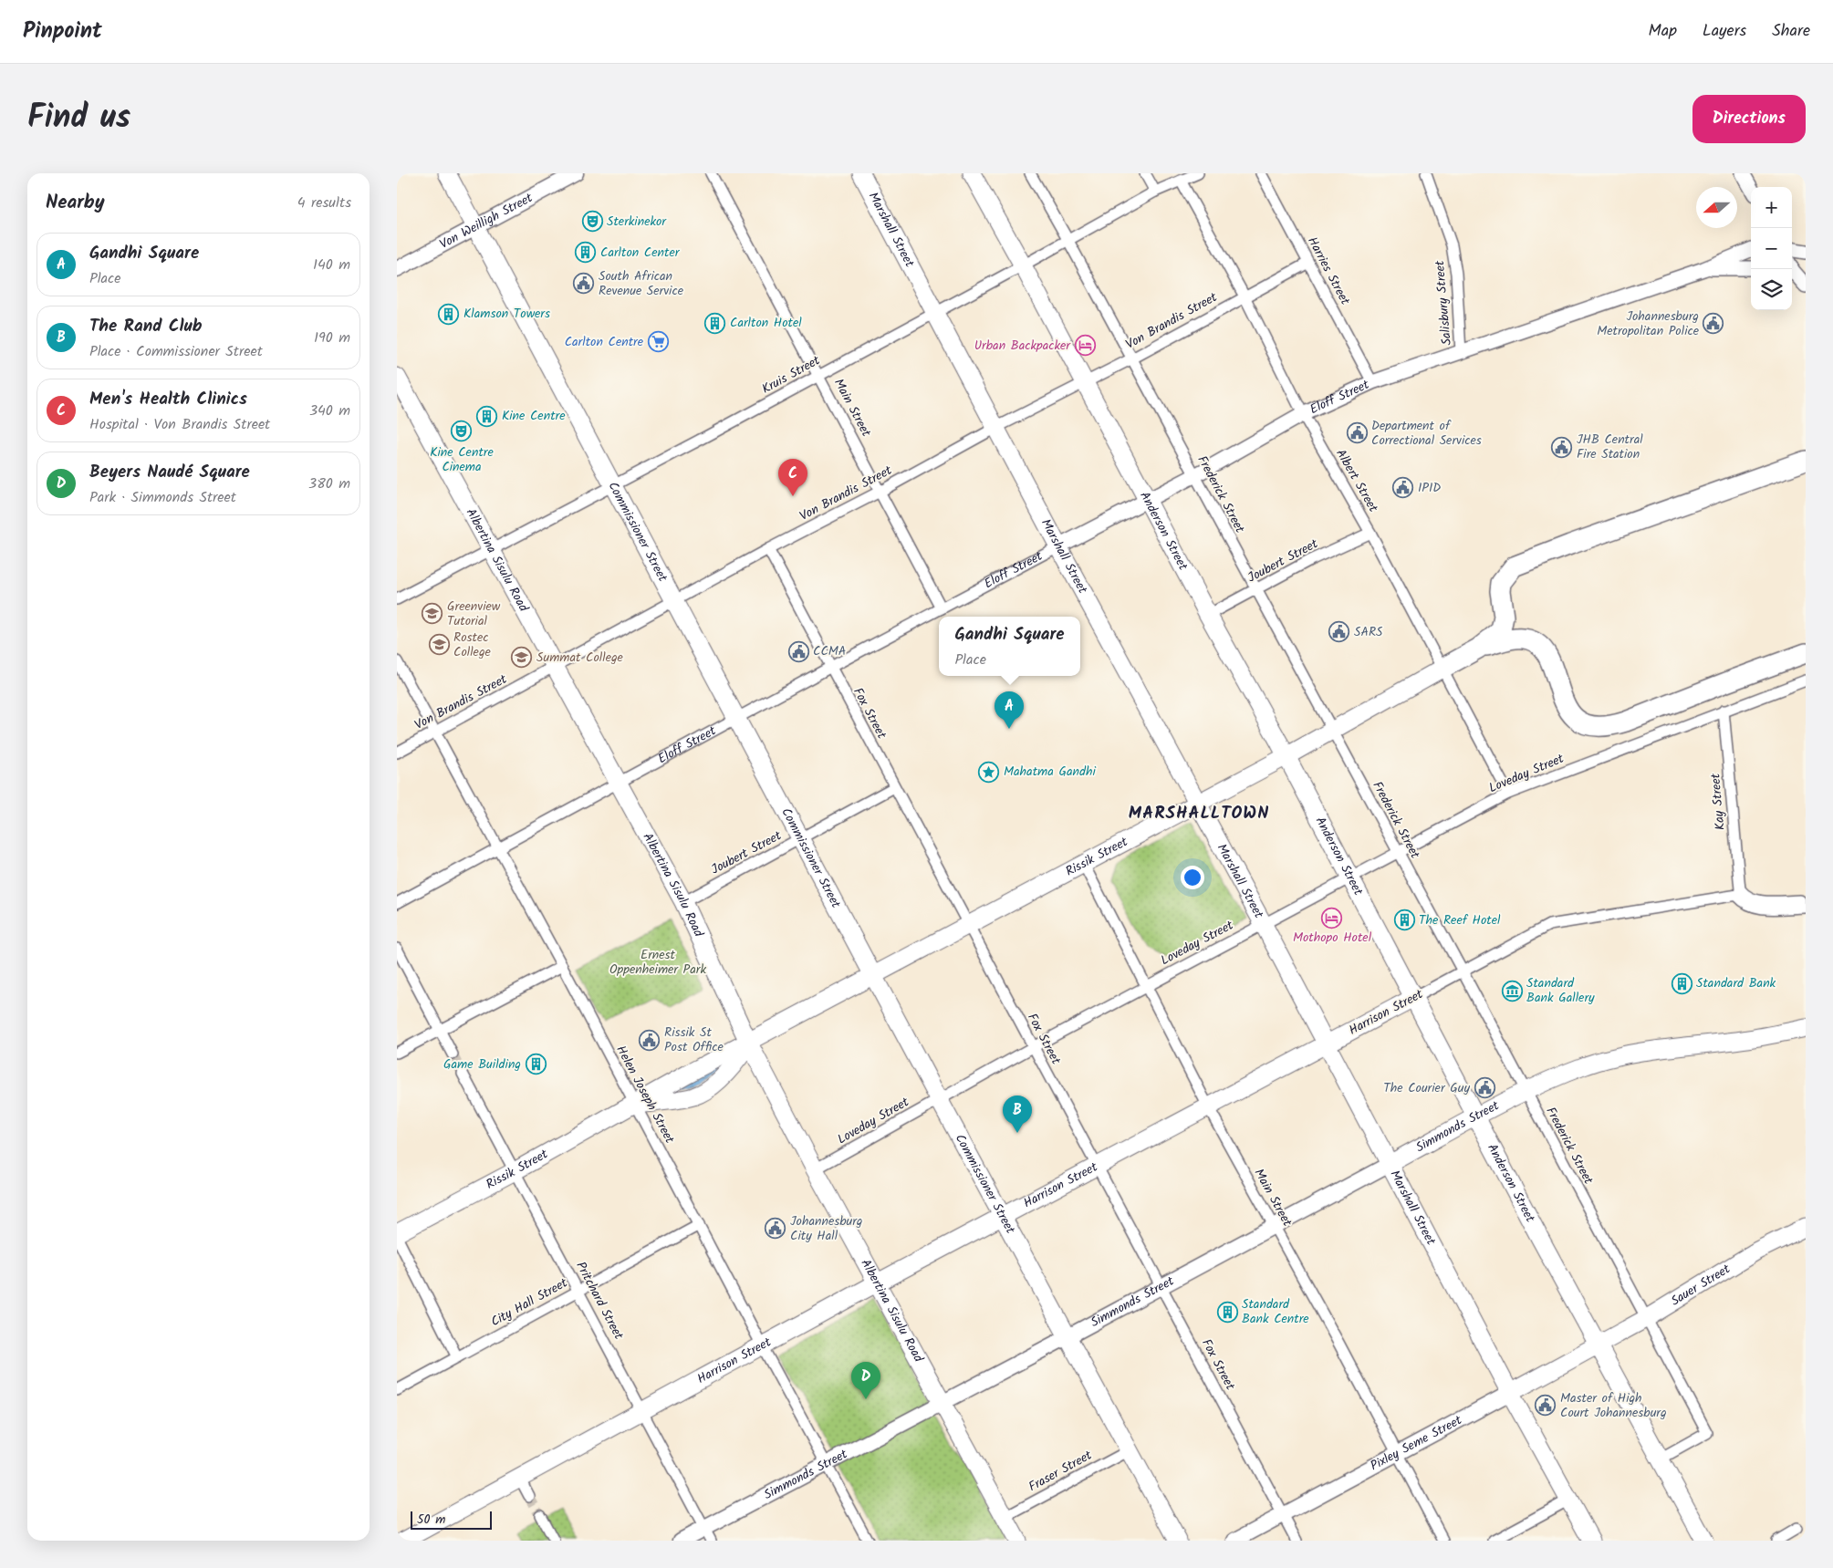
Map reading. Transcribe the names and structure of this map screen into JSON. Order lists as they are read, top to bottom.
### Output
{
  "streets": {
    "main road": [
      "Von Weilligh Street",
      "Marshall Street",
      "Anderson Street",
      "Commissioner Street",
      "Albertina Sisulu Road",
      "Rissik Street",
      "Harrison Street",
      "Simmonds Street",
      "Sauer Street",
      "Pixley Seme Street"
    ],
    "street": [
      "Harries Street",
      "Salisbury Street",
      "Von Brandis Street",
      "Kruis Street",
      "Eloff Street",
      "Main Street",
      "Albert Street",
      "Frederick Street",
      "Joubert Street",
      "Fox Street",
      "Loveday Street",
      "Kay Street",
      "Helen Joseph Street",
      "Pritchard Street",
      "City Hall Street",
      "Fraser Street"
    ]
  },
  "crossings": [
    ["Von Weilligh Street", "Commissioner Street"],
    ["Marshall Street", "Von Brandis Street"],
    ["Marshall Street", "Kruis Street"],
    ["Marshall Street", "Eloff Street"],
    ["Marshall Street", "Loveday Street"],
    ["Marshall Street", "Rissik Street"],
    ["Marshall Street", "Harrison Street"],
    ["Marshall Street", "Simmonds Street"],
    ["Marshall Street", "Pixley Seme Street"],
    ["Harries Street", "Von Brandis Street"],
    ["Harries Street", "Eloff Street"],
    ["Salisbury Street", "Eloff Street"],
    ["Von Brandis Street", "Main Street"],
    ["Von Brandis Street", "Albert Street"],
    ["Von Brandis Street", "Frederick Street"],
    ["Von Brandis Street", "Anderson Street"],
    ["Von Brandis Street", "Commissioner Street"],
    ["Von Brandis Street", "Albertina Sisulu Road"],
    ["Von Brandis Street", "Fox Street"],
    ["Von Brandis Street", "Helen Joseph Street"],
    ["Kruis Street", "Main Street"],
    ["Kruis Street", "Albert Street"],
    ["Kruis Street", "Frederick Street"],
    ["Kruis Street", "Anderson Street"],
    ["Kruis Street", "Commissioner Street"],
    ["Kruis Street", "Albertina Sisulu Road"],
    ["Eloff Street", "Main Street"],
    ["Eloff Street", "Albert Street"],
    ["Eloff Street", "Frederick Street"],
    ["Eloff Street", "Anderson Street"],
    ["Eloff Street", "Commissioner Street"],
    ["Eloff Street", "Albertina Sisulu Road"],
    ["Eloff Street", "Fox Street"],
    ["Eloff Street", "Helen Joseph Street"],
    ["Main Street", "Loveday Street"],
    ["Main Street", "Rissik Street"],
    ["Main Street", "Harrison Street"],
    ["Main Street", "Simmonds Street"],
    ["Main Street", "Pixley Seme Street"],
    ["Albert Street", "Joubert Street"],
    ["Albert Street", "Loveday Street"],
    ["Albert Street", "Rissik Street"],
    ["Frederick Street", "Anderson Street"],
    ["Frederick Street", "Joubert Street"],
    ["Frederick Street", "Loveday Street"],
    ["Frederick Street", "Rissik Street"],
    ["Frederick Street", "Harrison Street"],
    ["Frederick Street", "Simmonds Street"],
    ["Frederick Street", "Sauer Street"],
    ["Anderson Street", "Joubert Street"],
    ["Anderson Street", "Loveday Street"],
    ["Anderson Street", "Rissik Street"],
    ["Anderson Street", "Harrison Street"],
    ["Anderson Street", "Simmonds Street"],
    ["Anderson Street", "Sauer Street"],
    ["Anderson Street", "Pixley Seme Street"],
    ["Commissioner Street", "Joubert Street"],
    ["Commissioner Street", "Loveday Street"],
    ["Commissioner Street", "Rissik Street"],
    ["Commissioner Street", "Harrison Street"],
    ["Commissioner Street", "Simmonds Street"],
    ["Commissioner Street", "Fraser Street"],
    ["Albertina Sisulu Road", "Joubert Street"],
    ["Albertina Sisulu Road", "Loveday Street"],
    ["Albertina Sisulu Road", "Rissik Street"],
    ["Albertina Sisulu Road", "Harrison Street"],
    ["Albertina Sisulu Road", "Simmonds Street"],
    ["Albertina Sisulu Road", "Fraser Street"],
    ["Joubert Street", "Fox Street"],
    ["Fox Street", "Loveday Street"],
    ["Fox Street", "Rissik Street"],
    ["Fox Street", "Harrison Street"],
    ["Fox Street", "Simmonds Street"],
    ["Fox Street", "Pixley Seme Street"],
    ["Loveday Street", "Kay Street"],
    ["Kay Street", "Harrison Street"],
    ["Rissik Street", "Helen Joseph Street"],
    ["Rissik Street", "Pritchard Street"],
    ["Harrison Street", "Helen Joseph Street"],
    ["Harrison Street", "Pritchard Street"],
    ["Helen Joseph Street", "Simmonds Street"],
    ["Helen Joseph Street", "City Hall Street"],
    ["Simmonds Street", "Pritchard Street"],
    ["Sauer Street", "Pixley Seme Street"],
    ["Pritchard Street", "City Hall Street"]
  ],
  "districts": ["MARSHALLTOWN"],
  "parks": ["Ernest Oppenheimer Park"],
  "places": {
    "theatre": ["Sterkinekor", "Kine Centre Cinema"],
    "building": [
      "Carlton Center",
      "Klamson Towers",
      "Carlton Hotel",
      "Kine Centre",
      "The Reef Hotel",
      "Standard Bank",
      "Game Building",
      "Standard Bank Centre"
    ],
    "public building": [
      "South African Revenue Service",
      "Johannesburg Metropolitan Police",
      "Department of Correctional Services",
      "JHB Central Fire Station",
      "IPID",
      "SARS",
      "CCMA",
      "Rissik St Post Office",
      "The Courier Guy",
      "Johannesburg City Hall",
      "Master of High Court Johannesburg"
    ],
    "supermarket": ["Carlton Centre"],
    "hotel": ["Urban Backpacker", "Mothopo Hotel"],
    "school or university": ["Greenview Tutorial", "Rostec College", "Summat College"],
    "place": ["Mahatma Gandhi"],
    "museum": ["Standard Bank Gallery"]
  },
  "scale_bar": "50 m",
  "north": "left",
  "page": {
    "header": "Pinpoint",
    "nav": ["Map", "Layers", "Share"],
    "title": "Find us",
    "buttons": "Directions",
    "heading": ["Nearby", "4 results"],
    "map_buttons": ["+", "−"],
    "list": [
      {
        "mark": "A",
        "name": "Gandhi Square",
        "note": "Place",
        "value": "140 m"
      },
      {
        "mark": "B",
        "name": "The Rand Club",
        "note": "Place · Commissioner Street",
        "value": "190 m"
      },
      {
        "mark": "C",
        "name": "Men's Health Clinics",
        "note": "Hospital · Von Brandis Street",
        "value": "340 m"
      },
      {
        "mark": "D",
        "name": "Beyers Naudé Square",
        "note": "Park · Simmonds Street",
        "value": "380 m"
      }
    ],
    "pins": [
      "C",
      "A",
      "B",
      "D"
    ],
    "popup": ["Gandhi Square", "Place"],
    "scale": "50 m"
  }
}
